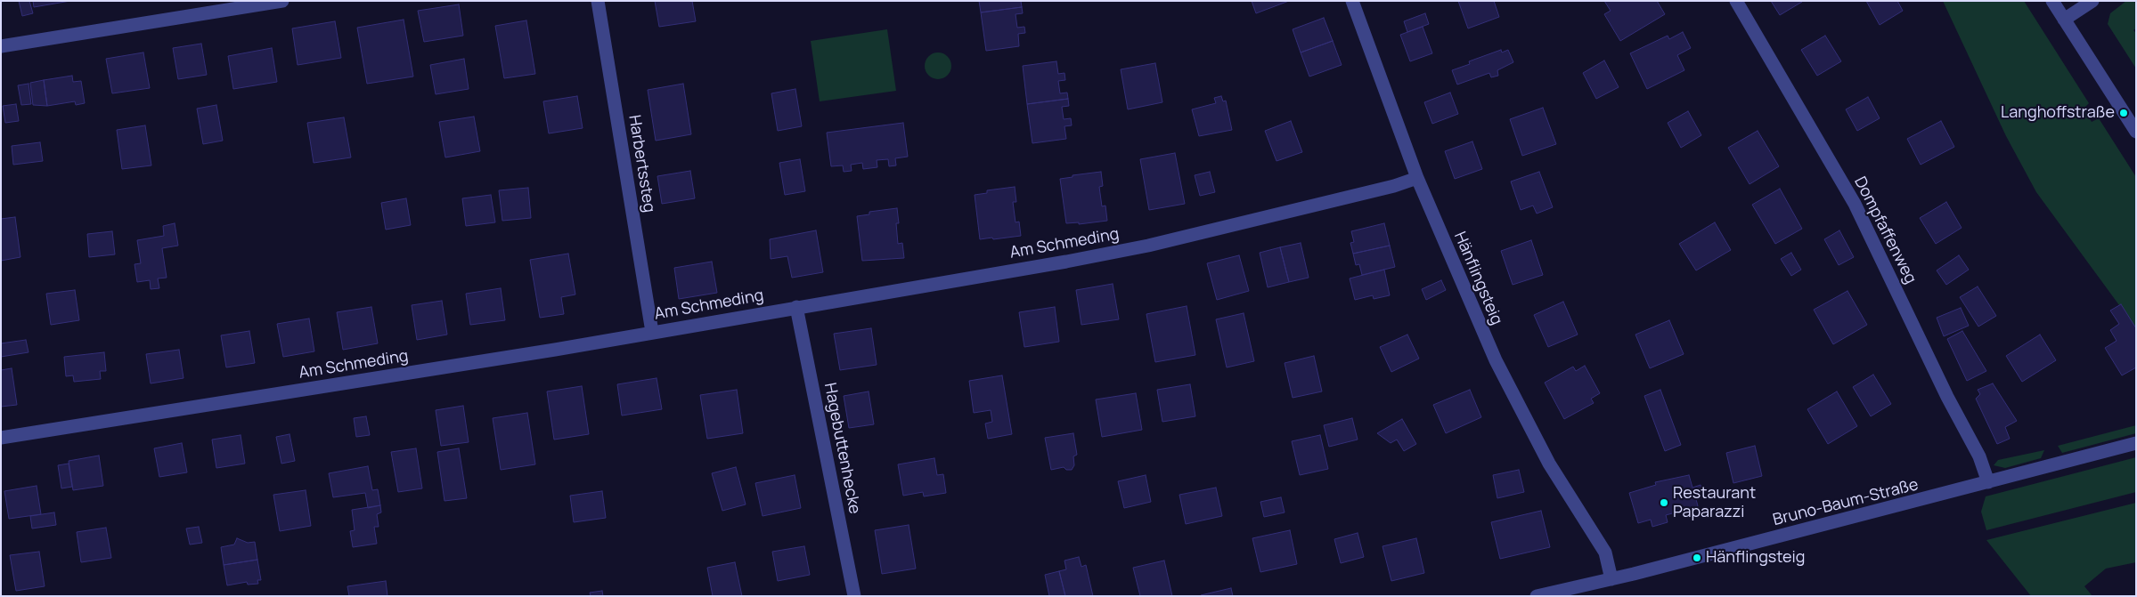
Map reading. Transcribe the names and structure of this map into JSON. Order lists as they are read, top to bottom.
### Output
{
  "streets": {
    "street": [
      "Harbertssteg",
      "Dompfaffenweg",
      "Am Schmeding",
      "Hänflingsteig",
      "Hagebuttenhecke",
      "Bruno-Baum-Straße"
    ]
  },
  "crossings": [
    ["Harbertssteg", "Am Schmeding"],
    ["Dompfaffenweg", "Bruno-Baum-Straße"],
    ["Am Schmeding", "Hänflingsteig"],
    ["Am Schmeding", "Hagebuttenhecke"],
    ["Hänflingsteig", "Bruno-Baum-Straße"]
  ],
  "places": ["Langhoffstraße", "Restaurant Paparazzi", "Hänflingsteig"]
}
